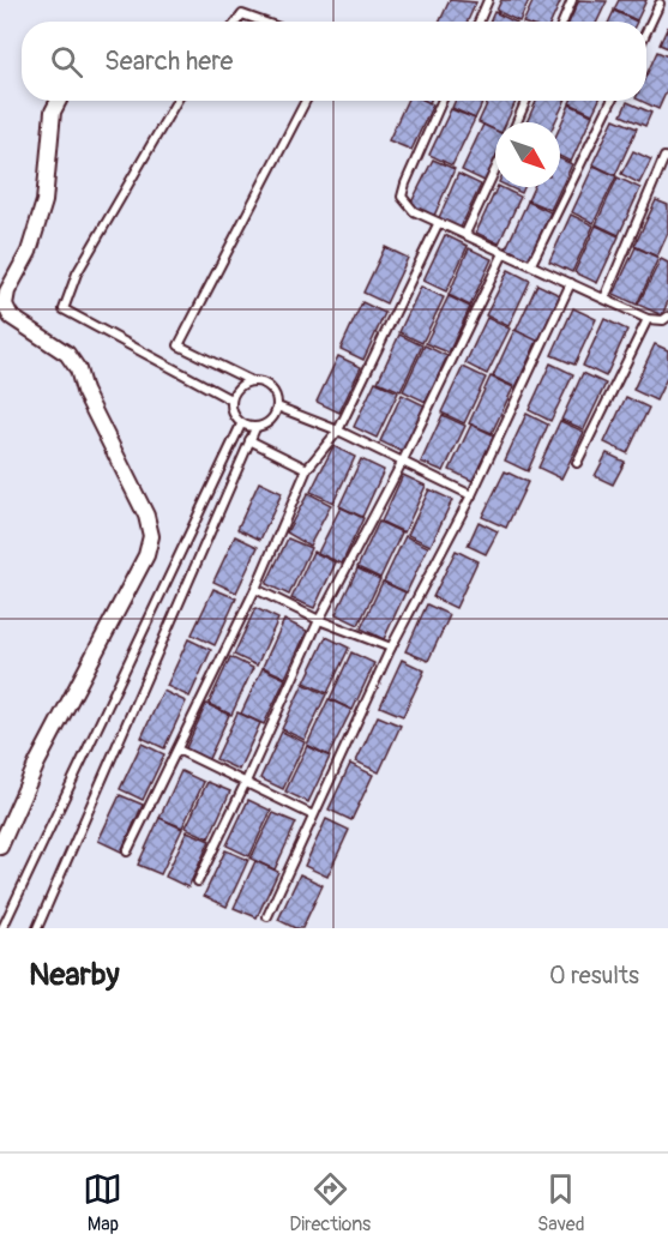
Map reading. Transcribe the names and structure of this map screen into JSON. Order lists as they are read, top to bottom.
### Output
{
  "north": "bottom right",
  "page": {
    "search": "Search here",
    "heading": ["Nearby", "0 results"],
    "nav": ["Map", "Directions", "Saved"]
  }
}
